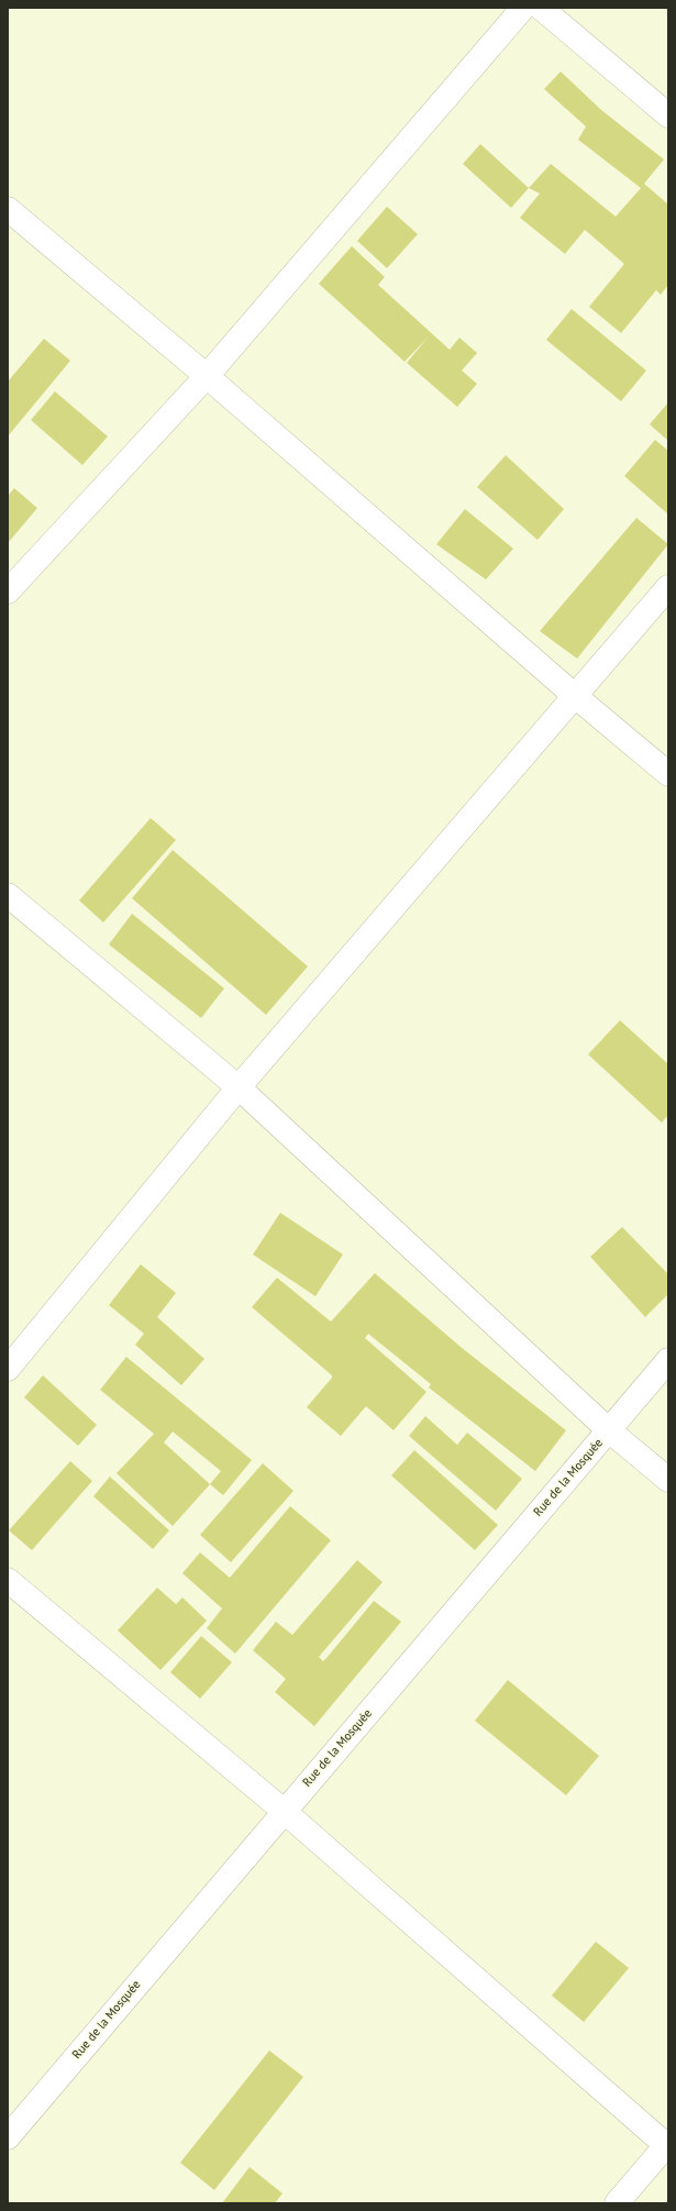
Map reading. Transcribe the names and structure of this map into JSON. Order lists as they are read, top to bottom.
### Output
{
  "streets": {
    "street": ["Rue de la Mosquée"]
  }
}
